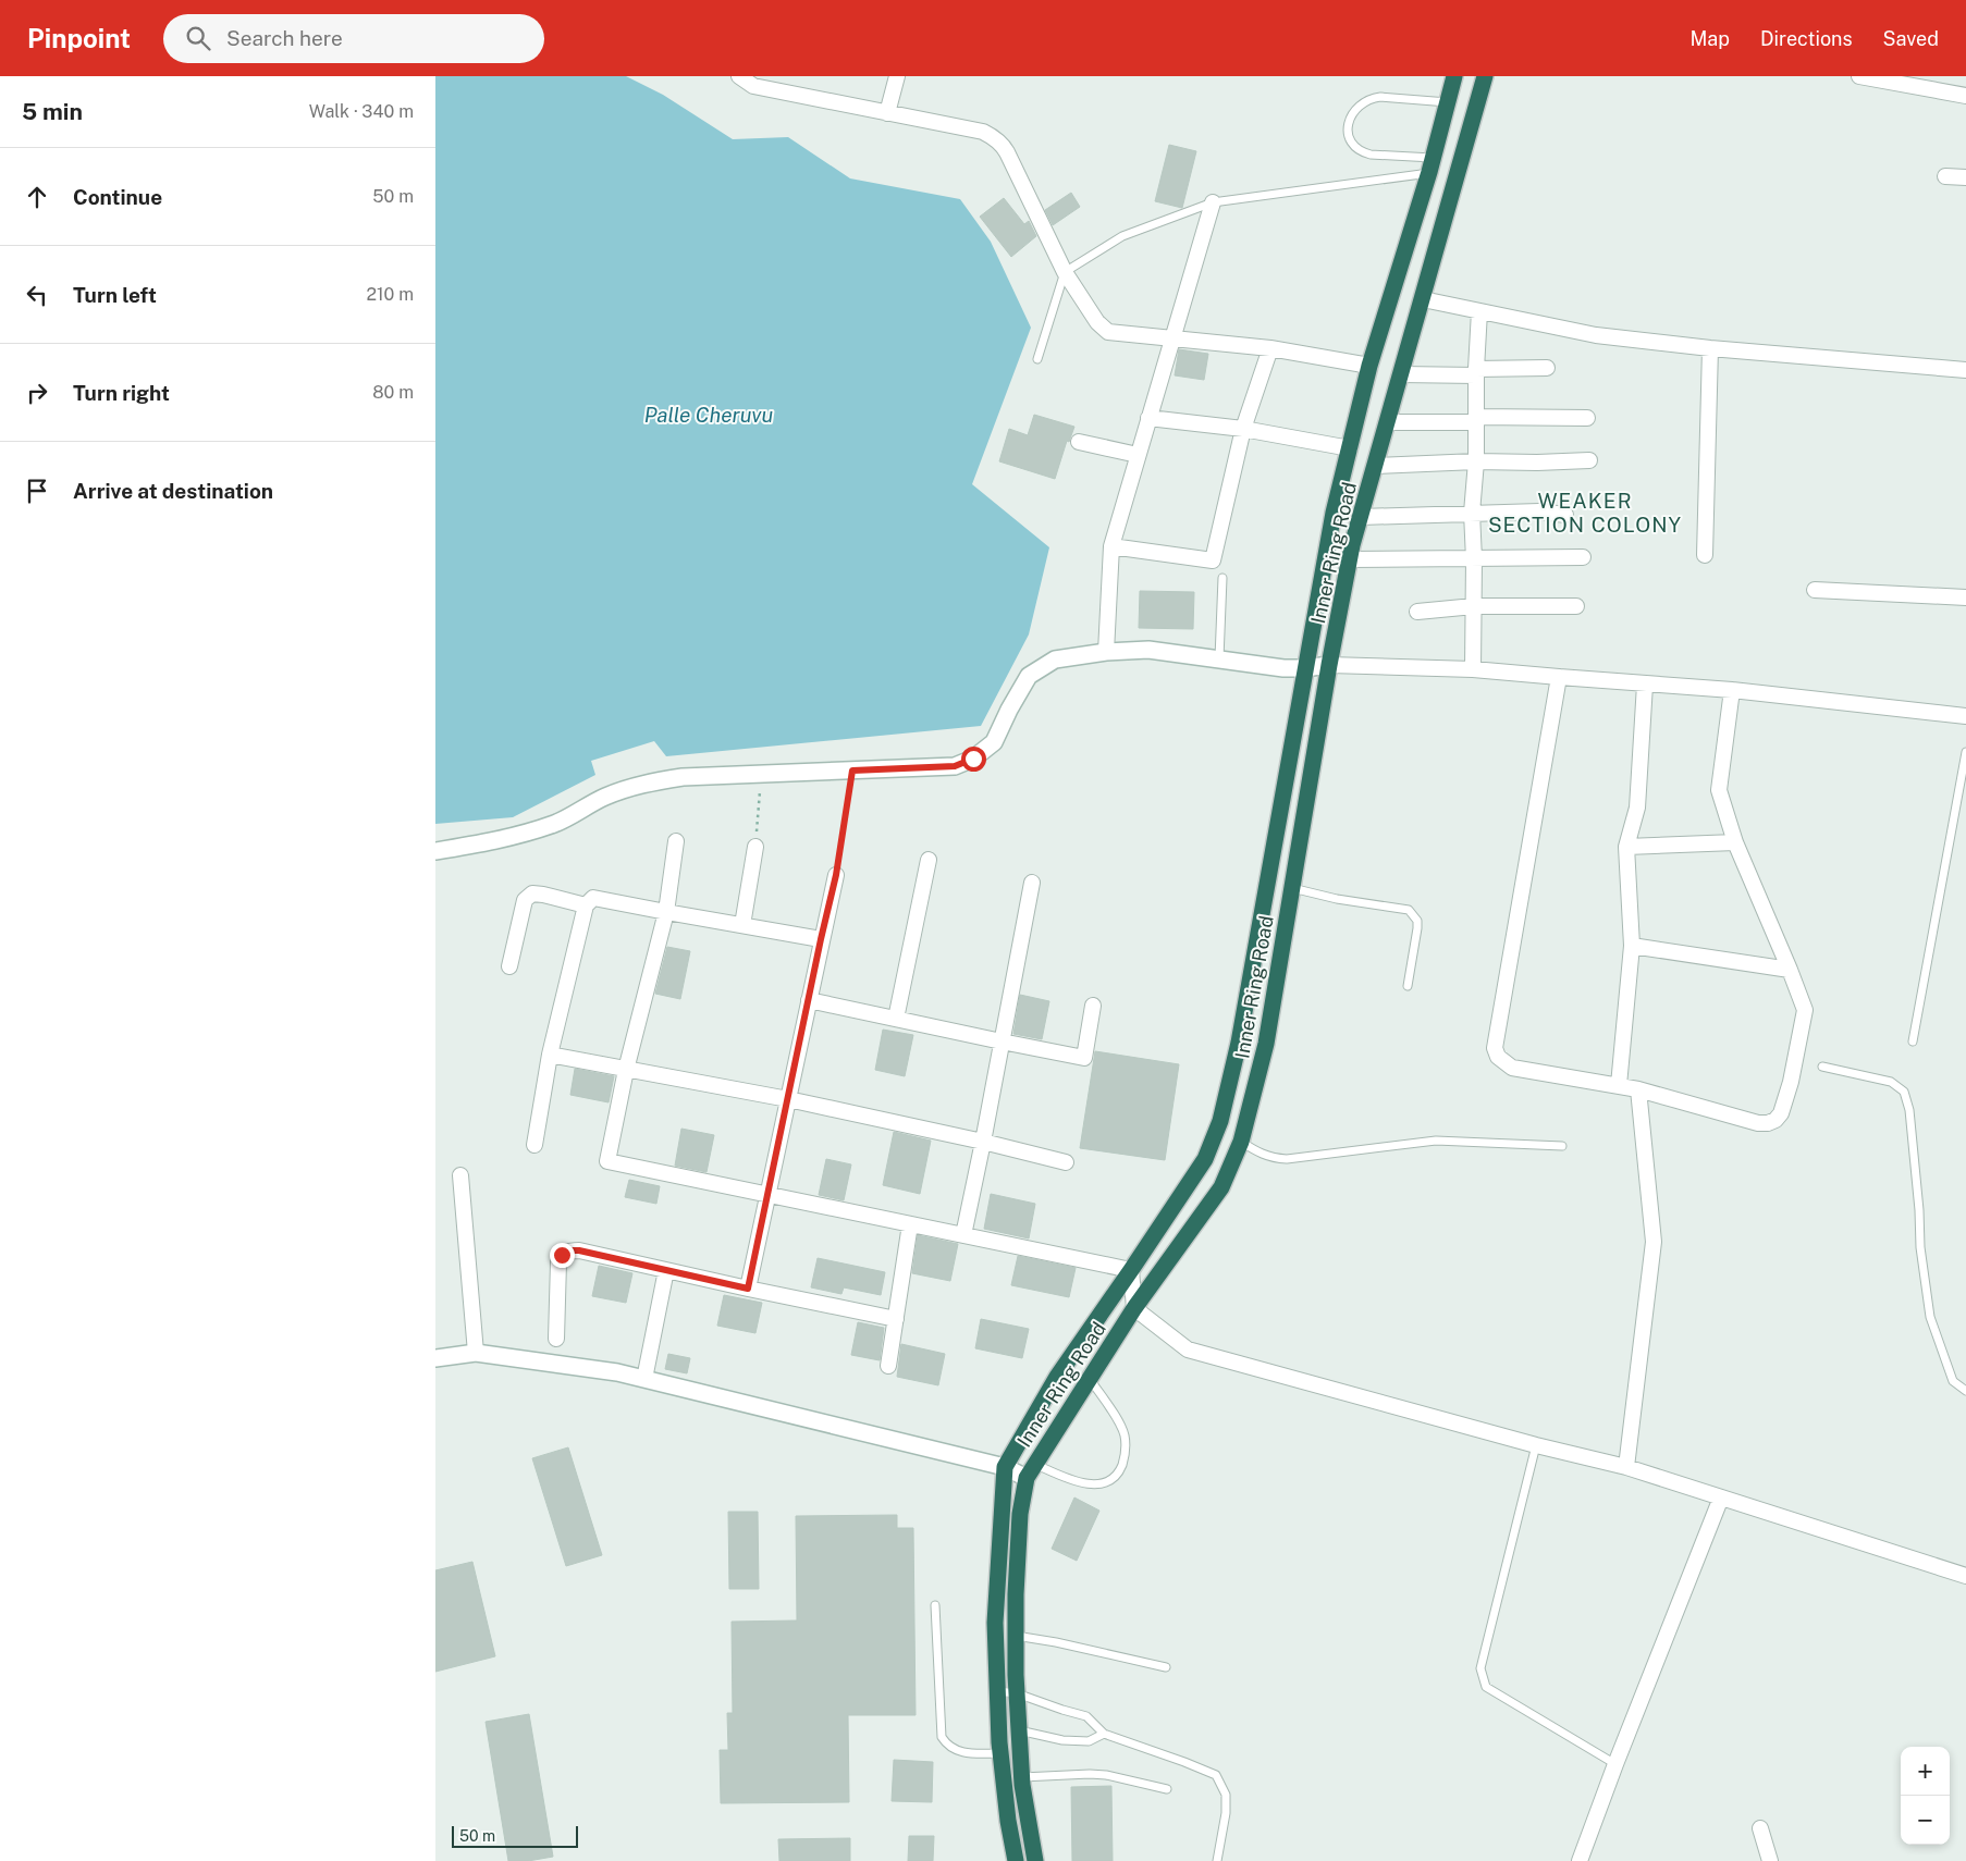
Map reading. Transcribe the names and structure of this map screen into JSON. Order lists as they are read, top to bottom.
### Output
{
  "streets": {
    "highway": ["Inner Ring Road"]
  },
  "districts": ["WEAKER SECTION COLONY"],
  "water": ["Palle Cheruvu"],
  "scale_bar": "50 m",
  "page": {
    "header": "Pinpoint",
    "search": "Search here",
    "nav": ["Map", "Directions", "Saved"],
    "heading": ["5 min", "Walk · 340 m"],
    "list": [
      ["Continue", "50 m"],
      ["Turn left", "210 m"],
      ["Turn right", "80 m"],
      "Arrive at destination"
    ],
    "map_buttons": ["+", "−"],
    "scale": "50 m"
  }
}
